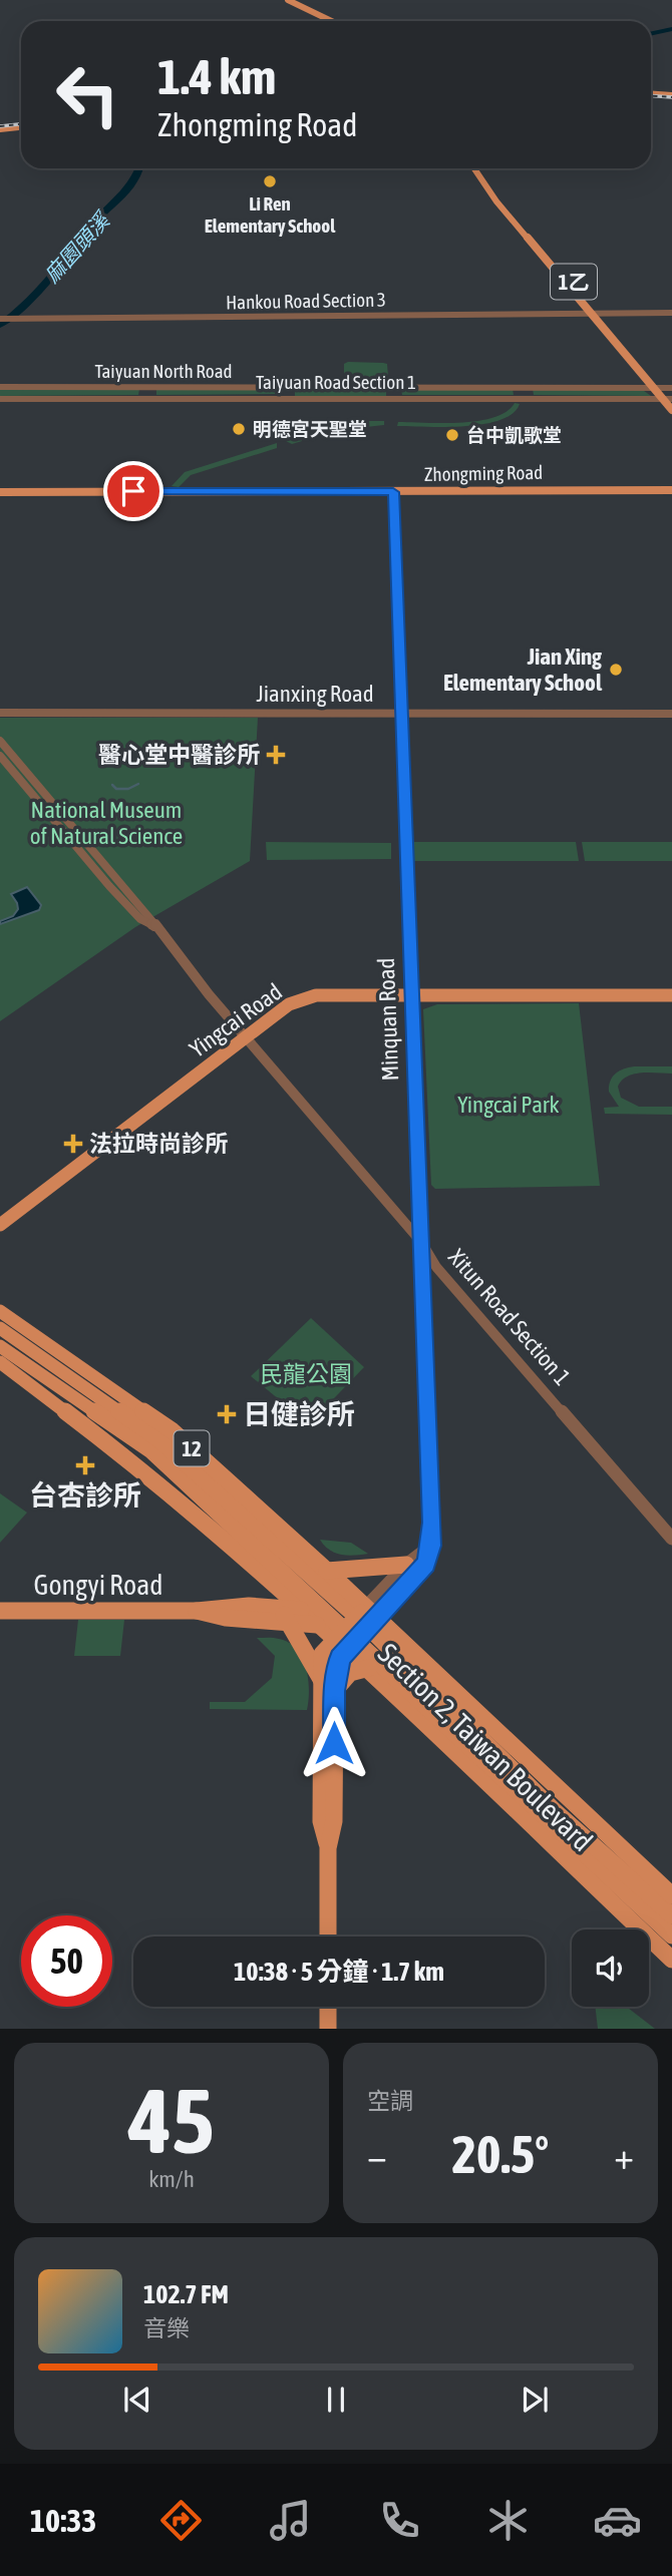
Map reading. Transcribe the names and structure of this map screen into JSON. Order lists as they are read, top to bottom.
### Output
{
  "streets": {
    "main road": [
      "1乙",
      "Zhongming Road",
      "Yingcai Road",
      "12",
      "Gongyi Road",
      "Section 2, Taiwan Boulevard"
    ],
    "street": [
      "Hankou Road Section 3",
      "Taiyuan North Road",
      "Taiyuan Road Section 1",
      "Jianxing Road",
      "Minquan Road",
      "Xitun Road Section 1"
    ]
  },
  "crossings": [
    ["1乙", "Hankou Road Section 3"],
    ["1乙", "Taiyuan North Road"],
    ["1乙", "Taiyuan Road Section 1"],
    ["Zhongming Road", "Minquan Road"],
    ["Jianxing Road", "Minquan Road"],
    ["Minquan Road", "Yingcai Road"],
    ["Minquan Road", "Xitun Road Section 1"],
    ["Yingcai Road", "Xitun Road Section 1"],
    ["12", "Gongyi Road"],
    ["12", "Section 2, Taiwan Boulevard"],
    ["Gongyi Road", "Section 2, Taiwan Boulevard"]
  ],
  "water": ["麻園頭溪"],
  "parks": ["National Museum of Natural Science", "Yingcai Park", "民龍公園"],
  "places": {
    "other": [
      "Li Ren Elementary School",
      "明德宮天聖堂",
      "台中凱歌堂",
      "Jian Xing Elementary School"
    ],
    "health": [
      "醫心堂中醫診所",
      "法拉時尚診所",
      "日健診所",
      "台杏診所"
    ]
  },
  "page": {
    "turn": ["1.4 km", "Zhongming Road"],
    "limit": "50",
    "trip": "10:38 · 5 分鐘 · 1.7 km",
    "tile": [
      ["45", "km/h"],
      "空調"
    ],
    "heat": ["−", "20.5°", "+"],
    "song": ["102.7 FM", "音樂"],
    "tabs": "10:33"
  }
}
